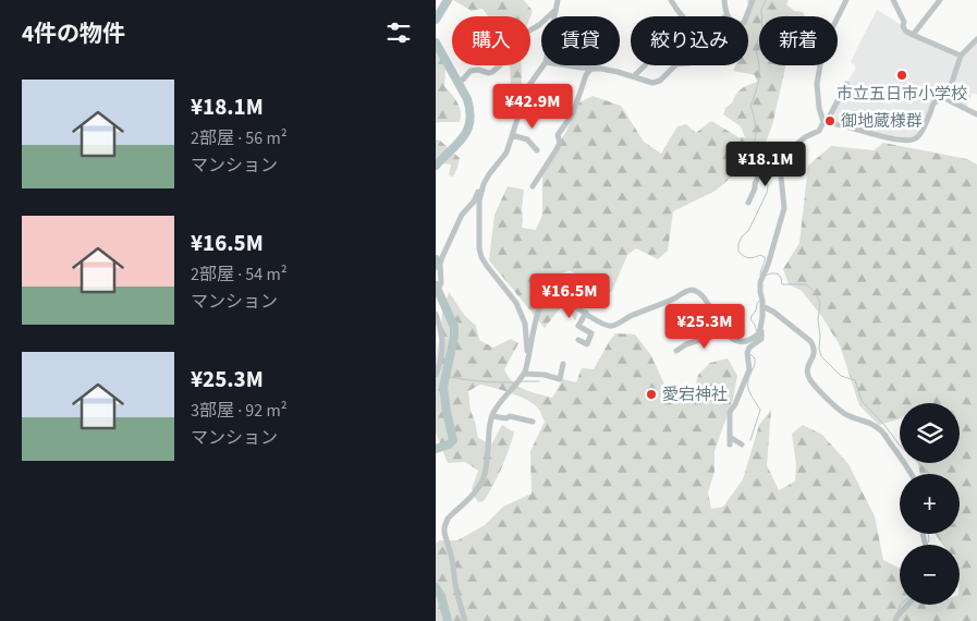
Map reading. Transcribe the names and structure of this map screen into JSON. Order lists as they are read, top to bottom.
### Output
{
  "places": ["市立五日市小学校", "御地蔵様群", "愛宕神社"],
  "page": {
    "heading": "4件の物件",
    "chip": [
      "購入",
      "賃貸",
      "絞り込み",
      "新着"
    ],
    "list": [
      {
        "name": "¥18.1M",
        "note": "2部屋 · 56 m² · マンション"
      },
      {
        "name": "¥16.5M",
        "note": "2部屋 · 54 m² · マンション"
      },
      {
        "name": "¥25.3M",
        "note": "3部屋 · 92 m² · マンション"
      }
    ],
    "price": [
      "¥42.9M",
      "¥18.1M",
      "¥16.5M",
      "¥25.3M"
    ],
    "map_buttons": ["+", "−"]
  }
}
